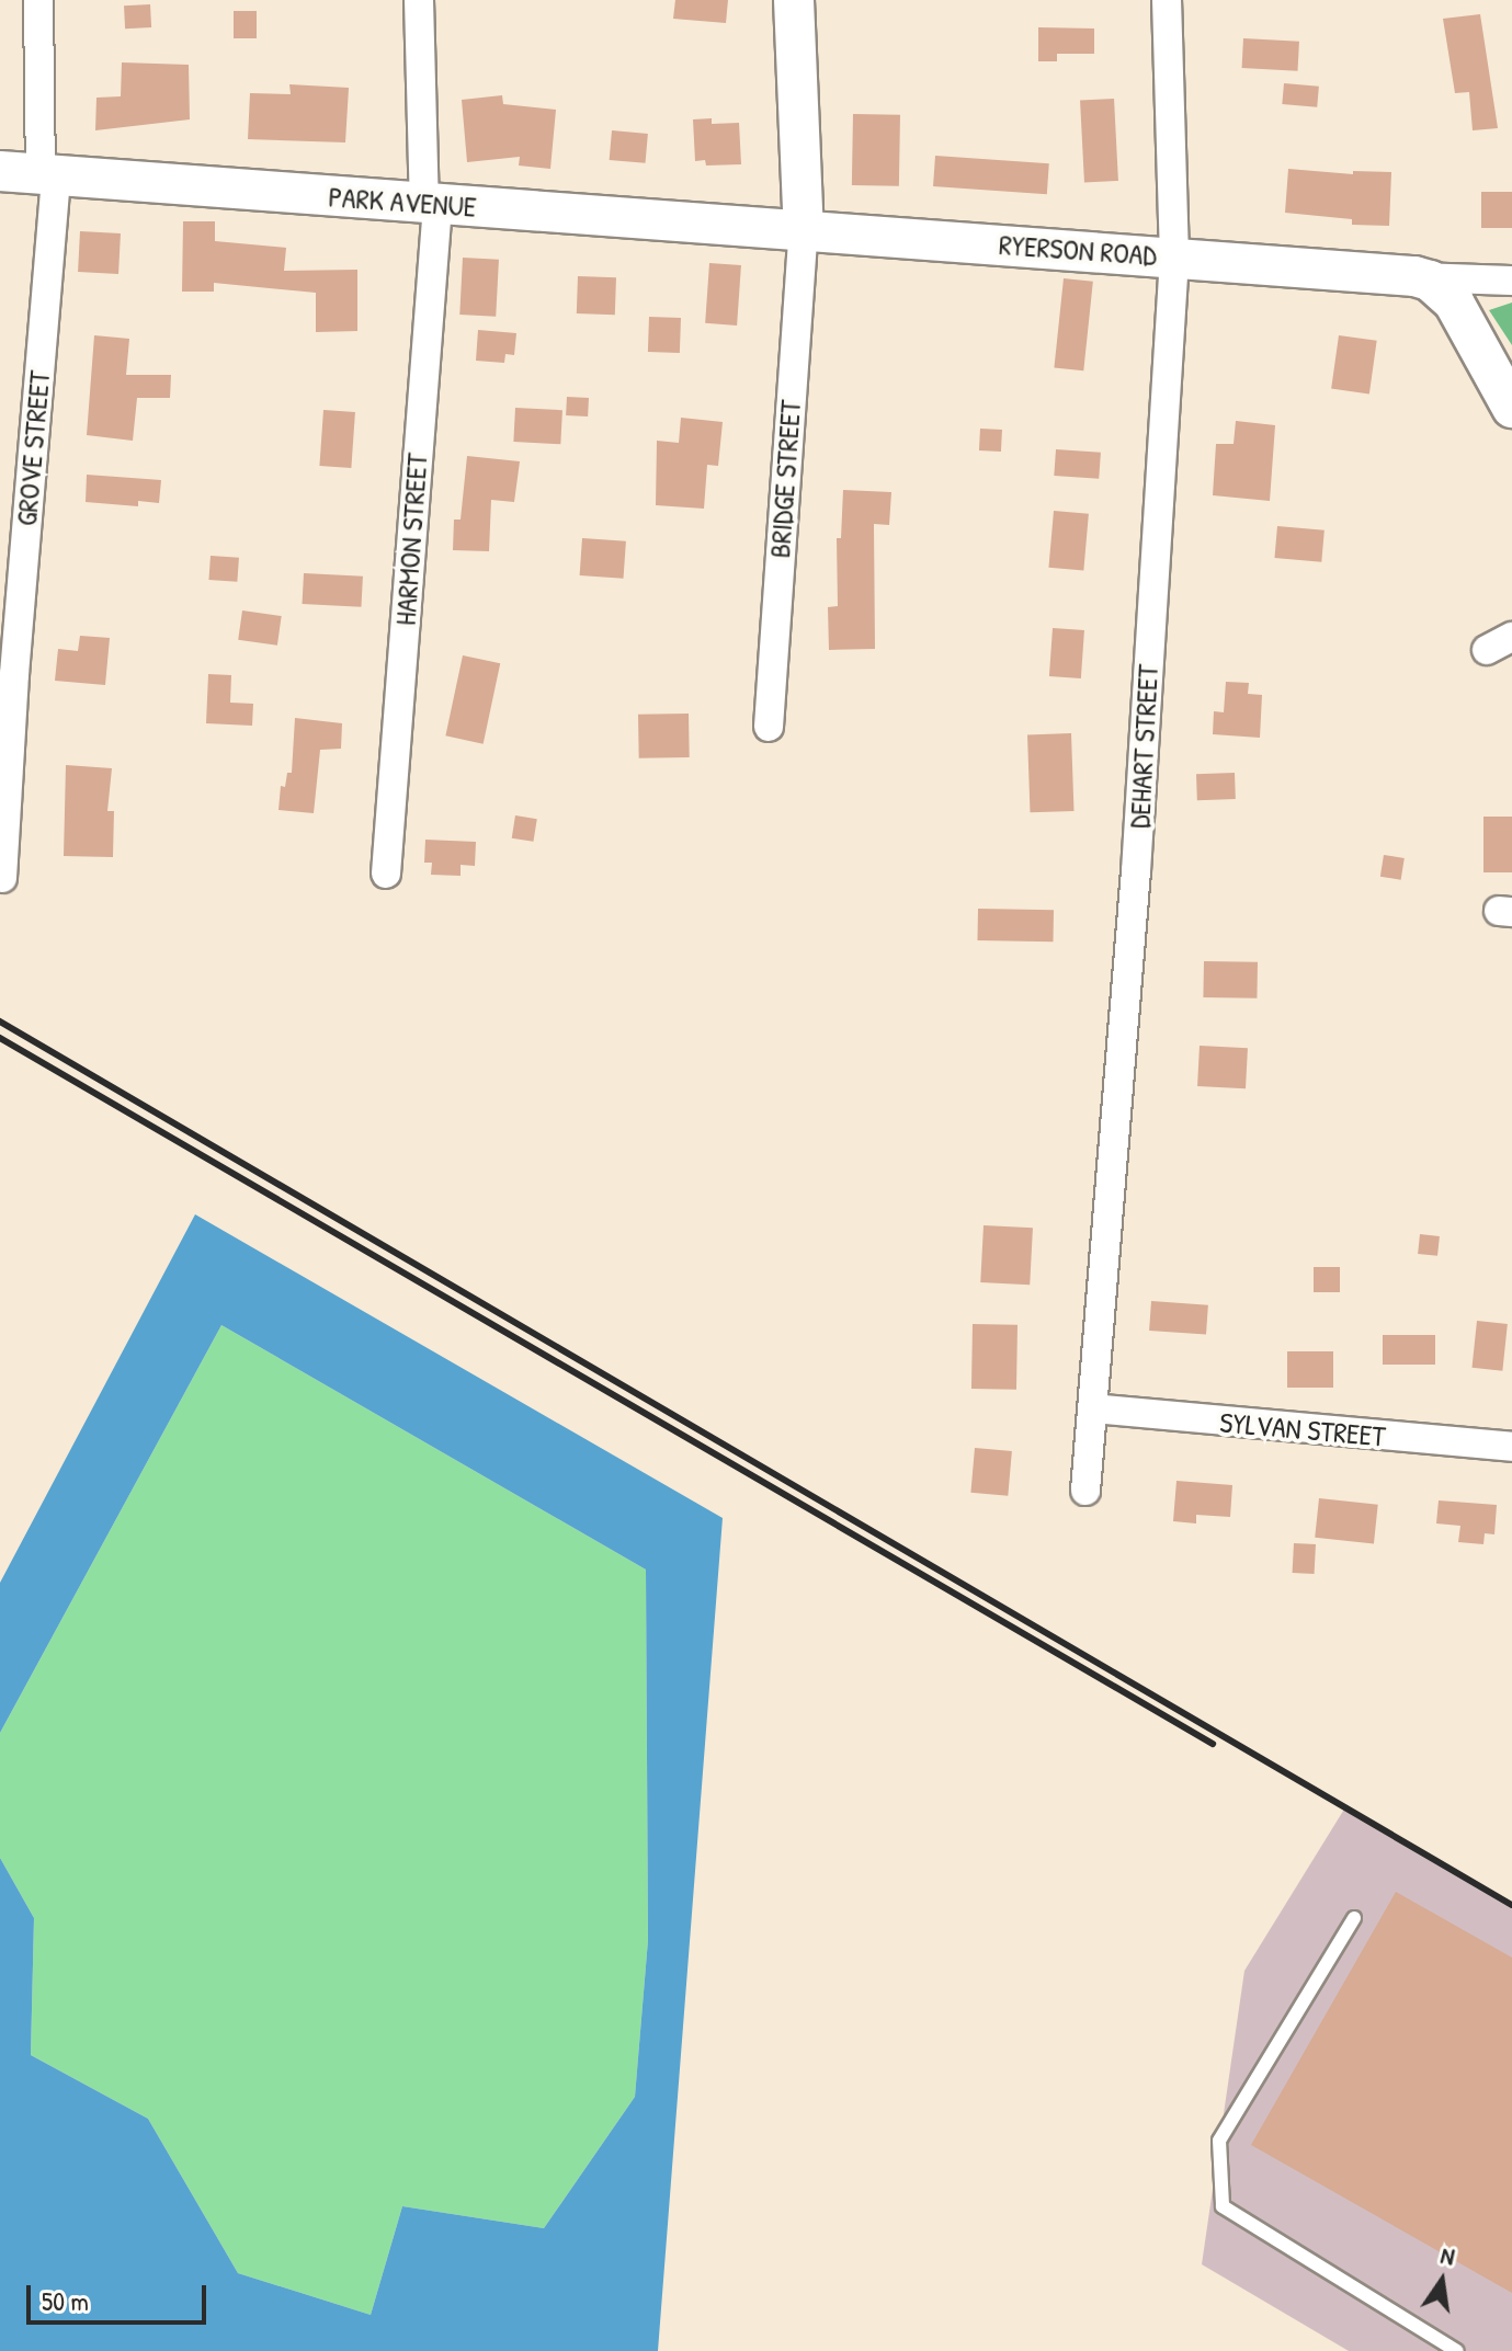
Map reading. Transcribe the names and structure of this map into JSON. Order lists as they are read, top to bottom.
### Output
{
  "streets": {
    "street": [
      "PARK AVENUE",
      "RYERSON ROAD",
      "GROVE STREET",
      "BRIDGE STREET",
      "HARMON STREET",
      "DEHART STREET",
      "SYLVAN STREET"
    ]
  },
  "crossings": [
    ["PARK AVENUE", "RYERSON ROAD"],
    ["PARK AVENUE", "GROVE STREET"],
    ["PARK AVENUE", "BRIDGE STREET"],
    ["PARK AVENUE", "HARMON STREET"],
    ["RYERSON ROAD", "BRIDGE STREET"],
    ["RYERSON ROAD", "DEHART STREET"],
    ["DEHART STREET", "SYLVAN STREET"]
  ],
  "scale_bar": "50 m",
  "north": "top"
}
